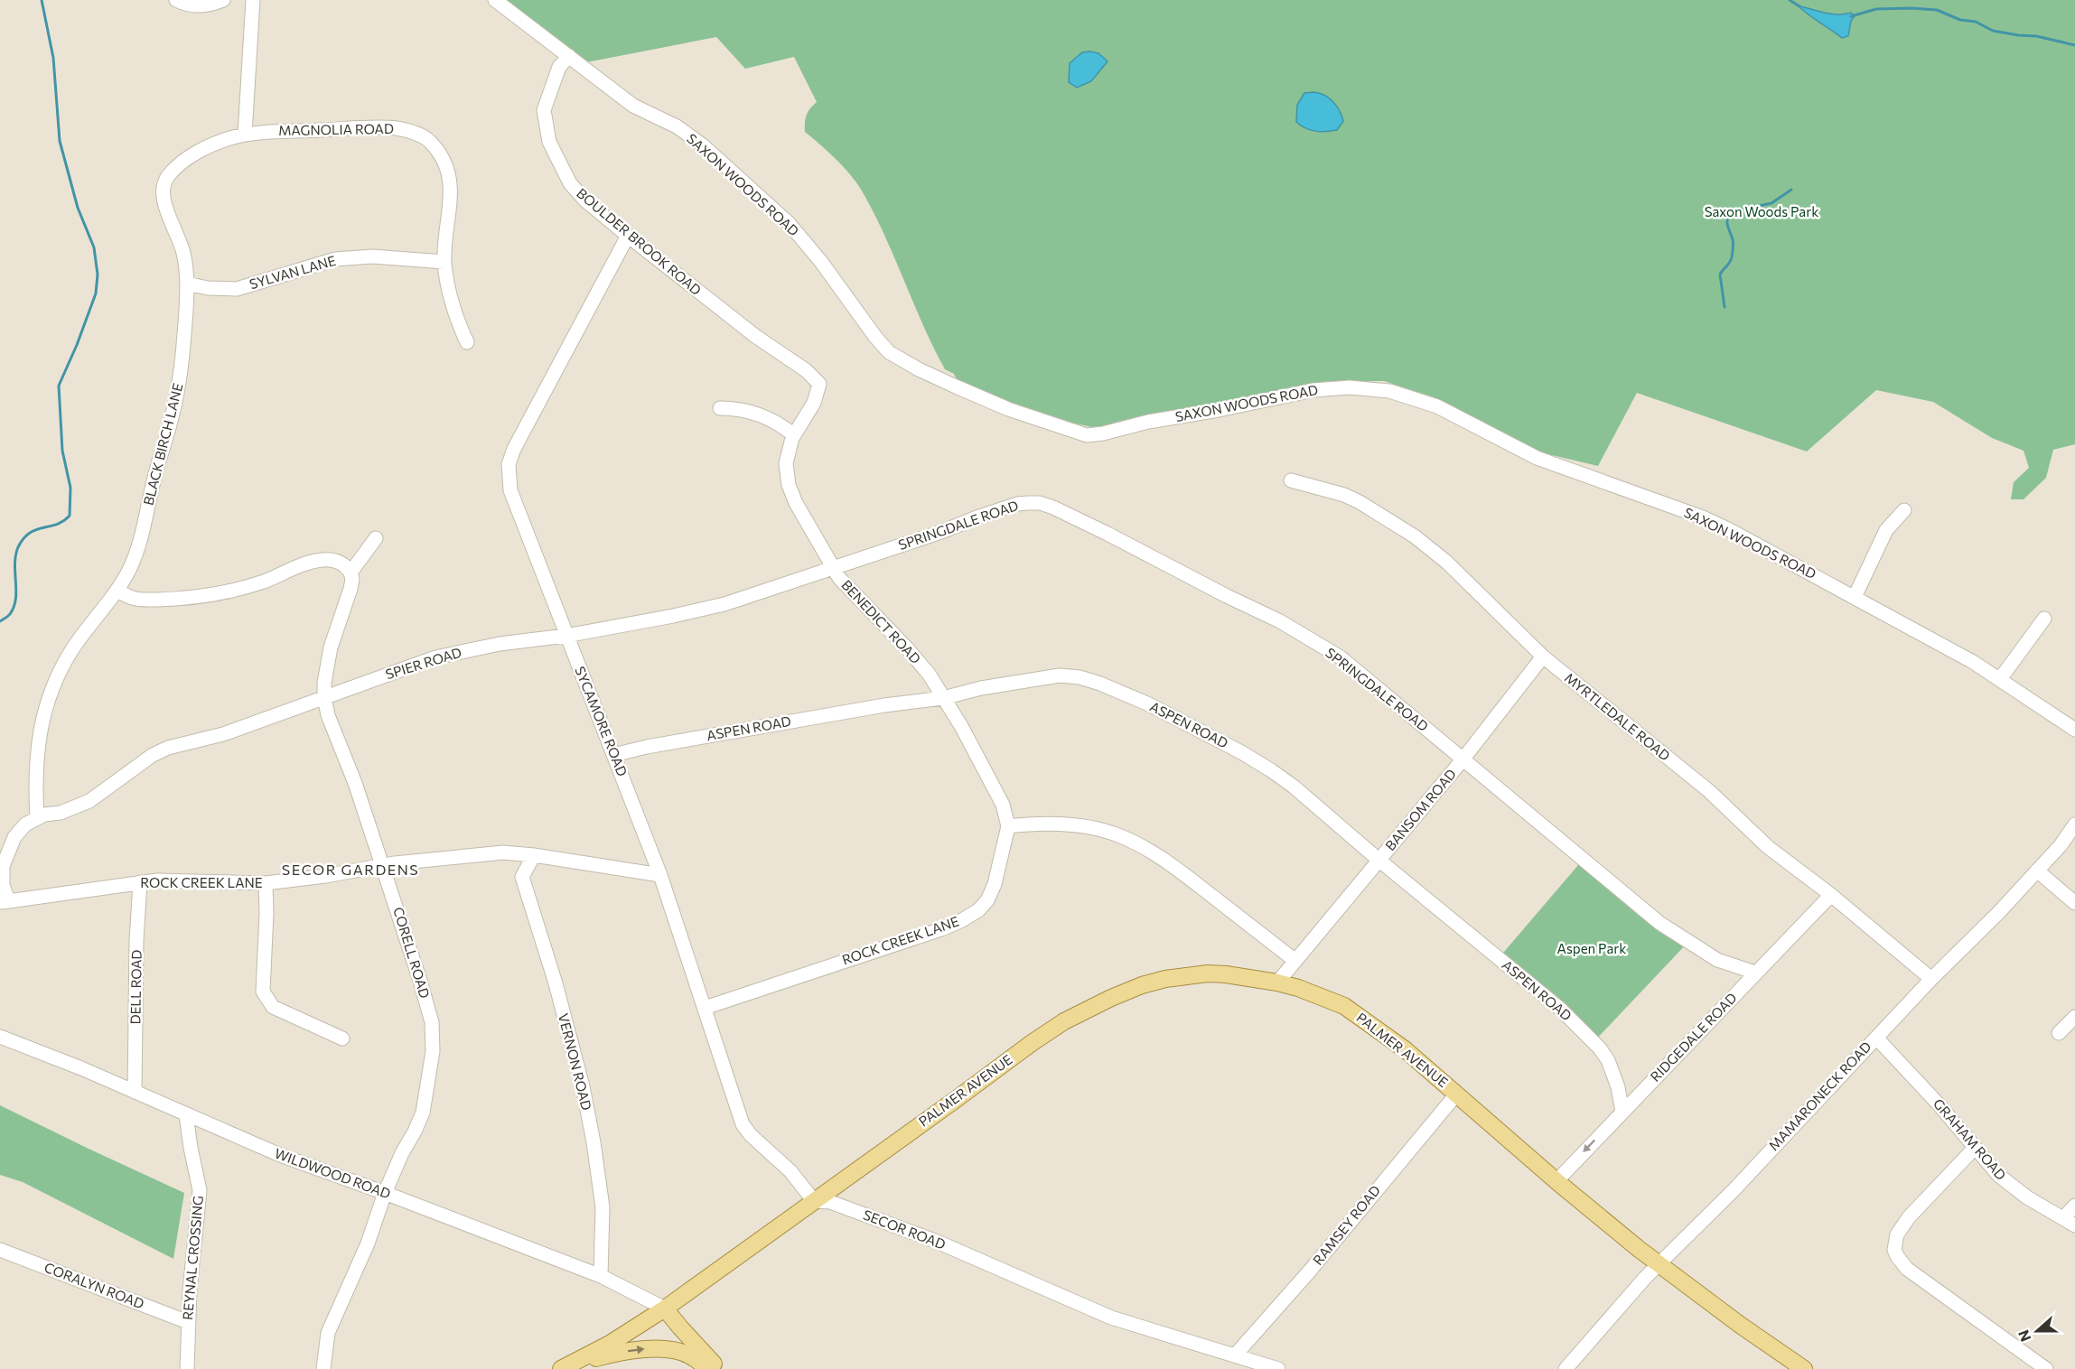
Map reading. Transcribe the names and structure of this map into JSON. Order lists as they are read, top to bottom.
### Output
{
  "streets": {
    "main road": ["PALMER AVENUE"],
    "street": [
      "MAGNOLIA ROAD",
      "SAXON WOODS ROAD",
      "BOULDER BROOK ROAD",
      "SYLVAN LANE",
      "BLACK BIRCH LANE",
      "SPRINGDALE ROAD",
      "BENEDICT ROAD",
      "SPIER ROAD",
      "MYRTLEDALE ROAD",
      "SYCAMORE ROAD",
      "ASPEN ROAD",
      "BANSOM ROAD",
      "ROCK CREEK LANE",
      "CORELL ROAD",
      "DELL ROAD",
      "RIDGEDALE ROAD",
      "VERNON ROAD",
      "MAMARONECK ROAD",
      "GRAHAM ROAD",
      "WILDWOOD ROAD",
      "RAMSEY ROAD",
      "SECOR ROAD",
      "REYNAL CROSSING",
      "CORALYN ROAD"
    ]
  },
  "crossings": [
    ["MAGNOLIA ROAD", "SYLVAN LANE"],
    ["MAGNOLIA ROAD", "BLACK BIRCH LANE"],
    ["SAXON WOODS ROAD", "BOULDER BROOK ROAD"],
    ["BOULDER BROOK ROAD", "BENEDICT ROAD"],
    ["BOULDER BROOK ROAD", "SYCAMORE ROAD"],
    ["SYLVAN LANE", "BLACK BIRCH LANE"],
    ["BLACK BIRCH LANE", "SPIER ROAD"],
    ["SPRINGDALE ROAD", "BENEDICT ROAD"],
    ["SPRINGDALE ROAD", "SPIER ROAD"],
    ["SPRINGDALE ROAD", "BANSOM ROAD"],
    ["SPRINGDALE ROAD", "RIDGEDALE ROAD"],
    ["BENEDICT ROAD", "SPIER ROAD"],
    ["BENEDICT ROAD", "ASPEN ROAD"],
    ["BENEDICT ROAD", "ROCK CREEK LANE"],
    ["SPIER ROAD", "SYCAMORE ROAD"],
    ["SPIER ROAD", "CORELL ROAD"],
    ["MYRTLEDALE ROAD", "BANSOM ROAD"],
    ["MYRTLEDALE ROAD", "RIDGEDALE ROAD"],
    ["MYRTLEDALE ROAD", "MAMARONECK ROAD"],
    ["SYCAMORE ROAD", "ASPEN ROAD"],
    ["SYCAMORE ROAD", "ROCK CREEK LANE"],
    ["SYCAMORE ROAD", "PALMER AVENUE"],
    ["SYCAMORE ROAD", "SECOR ROAD"],
    ["ASPEN ROAD", "BANSOM ROAD"],
    ["ASPEN ROAD", "RIDGEDALE ROAD"],
    ["ROCK CREEK LANE", "CORELL ROAD"],
    ["ROCK CREEK LANE", "DELL ROAD"],
    ["ROCK CREEK LANE", "VERNON ROAD"],
    ["CORELL ROAD", "WILDWOOD ROAD"],
    ["DELL ROAD", "WILDWOOD ROAD"],
    ["RIDGEDALE ROAD", "PALMER AVENUE"],
    ["PALMER AVENUE", "MAMARONECK ROAD"],
    ["PALMER AVENUE", "RAMSEY ROAD"],
    ["PALMER AVENUE", "SECOR ROAD"],
    ["VERNON ROAD", "WILDWOOD ROAD"],
    ["MAMARONECK ROAD", "GRAHAM ROAD"],
    ["WILDWOOD ROAD", "REYNAL CROSSING"],
    ["RAMSEY ROAD", "SECOR ROAD"],
    ["REYNAL CROSSING", "CORALYN ROAD"]
  ],
  "districts": ["SECOR GARDENS"],
  "parks": ["Saxon Woods Park", "Aspen Park"],
  "north": "left"
}
